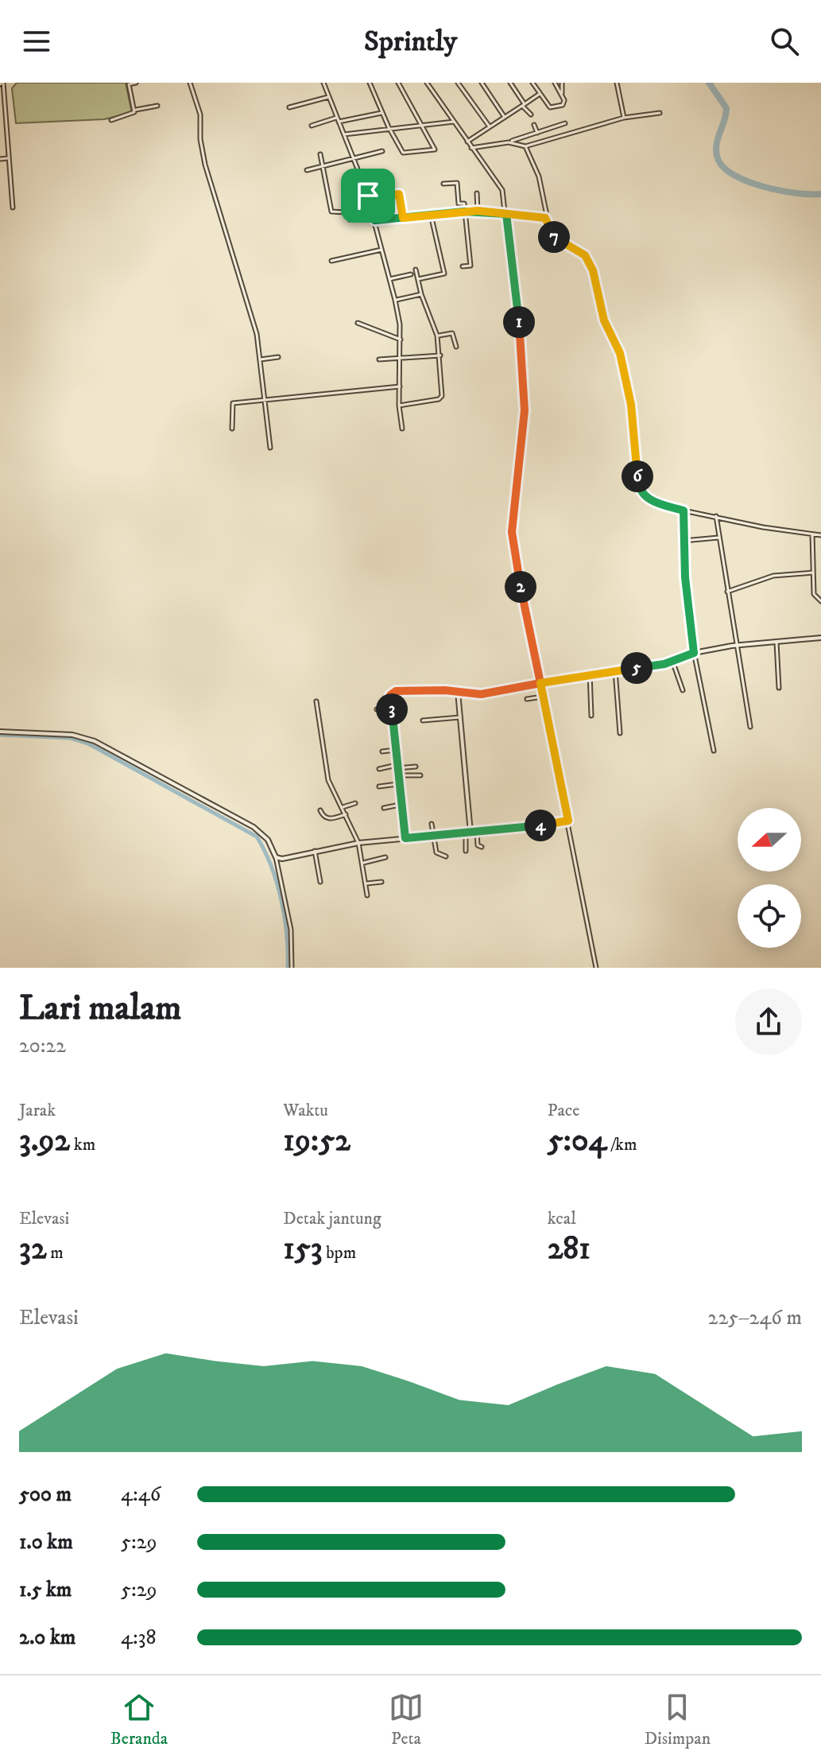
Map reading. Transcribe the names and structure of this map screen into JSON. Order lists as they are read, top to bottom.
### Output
{
  "north": "left",
  "page": {
    "header": "Sprintly",
    "pins": [
      "7",
      "1",
      "6",
      "2",
      "5",
      "3",
      "4"
    ],
    "heading": ["Lari malam", "20:22"],
    "stats": [
      ["Jarak", "3.92 km"],
      ["Waktu", "19:52"],
      ["Pace", "5:04 /km"],
      ["Elevasi", "32 m"],
      ["Detak jantung", "153 bpm"],
      ["kcal", "281"]
    ],
    "chart": ["Elevasi", "225–246 m"],
    "list": [
      {
        "name": "500 m",
        "note": "4:46"
      },
      {
        "name": "1.0 km",
        "note": "5:29"
      },
      {
        "name": "1.5 km",
        "note": "5:29"
      },
      {
        "name": "2.0 km",
        "note": "4:38"
      }
    ],
    "tabs": ["Beranda", "Peta", "Disimpan"]
  }
}
